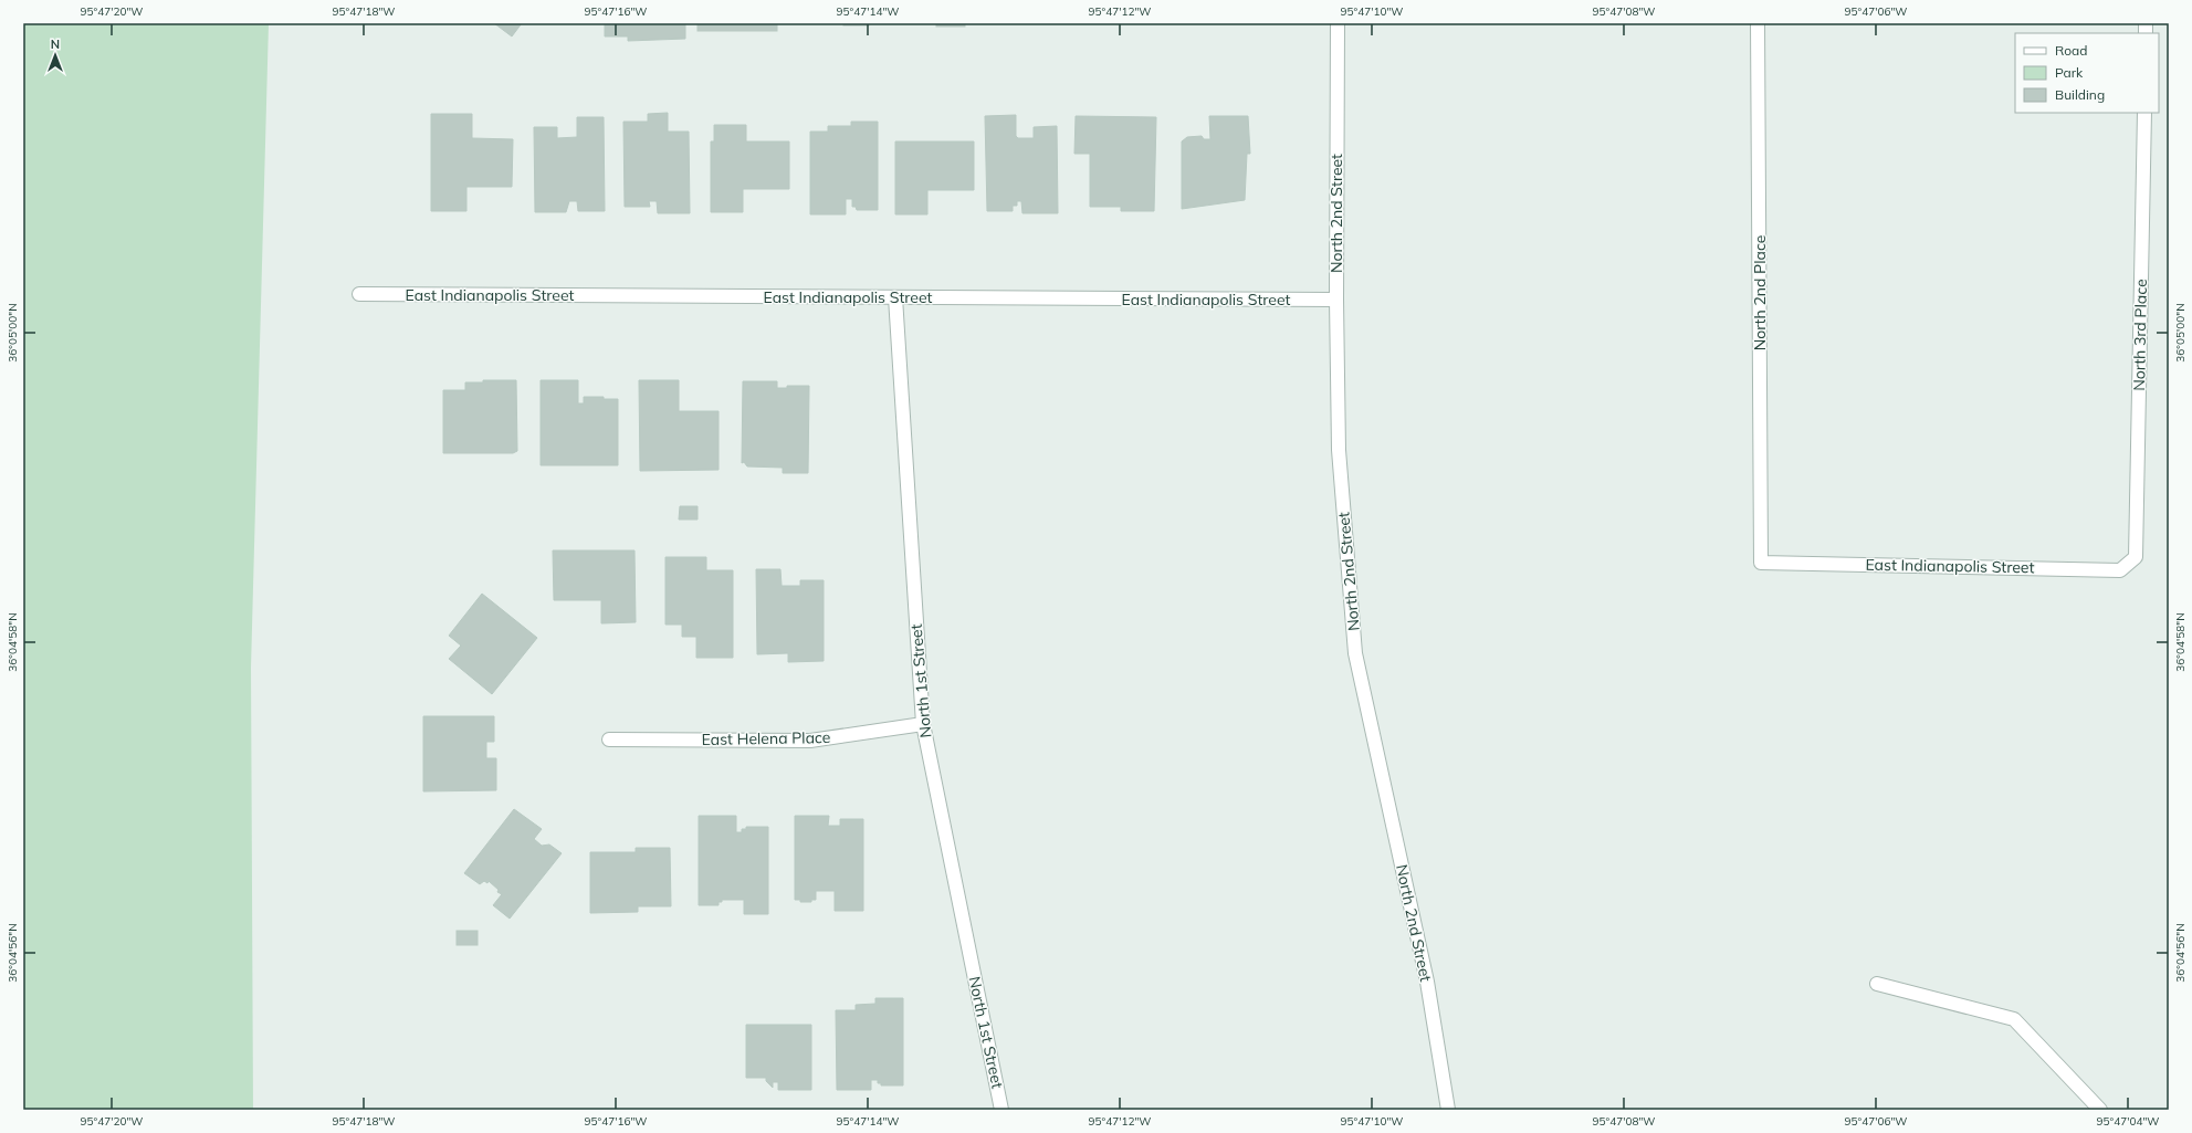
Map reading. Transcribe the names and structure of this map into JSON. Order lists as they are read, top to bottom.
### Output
{
  "streets": {
    "street": [
      "North 2nd Street",
      "North 2nd Place",
      "East Indianapolis Street",
      "North 3rd Place",
      "North 1st Street",
      "East Helena Place"
    ]
  },
  "crossings": [
    ["North 2nd Street", "East Indianapolis Street"],
    ["North 2nd Place", "East Indianapolis Street"],
    ["East Indianapolis Street", "North 3rd Place"],
    ["East Indianapolis Street", "North 1st Street"],
    ["North 1st Street", "East Helena Place"]
  ],
  "legend": ["Road", "Park", "Building"],
  "north": "top",
  "coordinates": [
    "95°47'20\"W",
    "95°47'18\"W",
    "95°47'16\"W",
    "95°47'14\"W",
    "95°47'12\"W",
    "95°47'10\"W",
    "95°47'08\"W",
    "95°47'06\"W",
    "36°05'00\"N",
    "36°04'58\"N",
    "36°04'56\"N",
    "95°47'04\"W"
  ]
}
